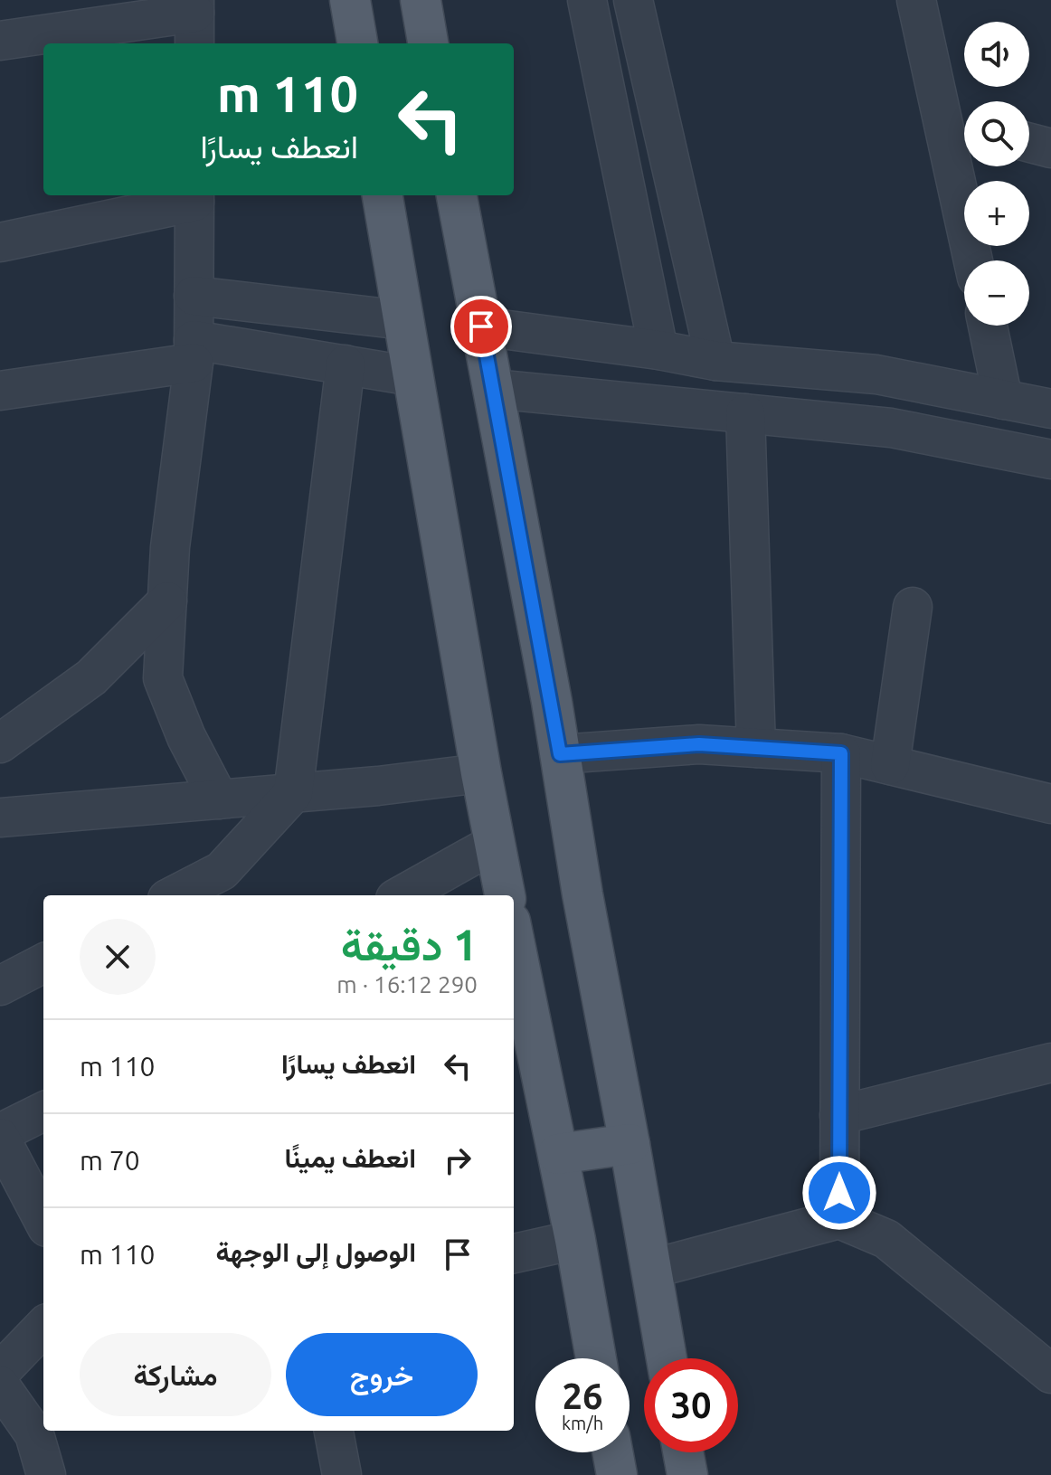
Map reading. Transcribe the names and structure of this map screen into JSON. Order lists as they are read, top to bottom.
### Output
{
  "page": {
    "map_buttons": ["+", "−"],
    "turn": ["110 m", "انعطف يسارًا"],
    "heading": ["1 دقيقة", "290 m · 16:12"],
    "list": [
      {
        "name": "انعطف يسارًا",
        "value": "110 m"
      },
      {
        "name": "انعطف يمينًا",
        "value": "70 m"
      },
      {
        "name": "الوصول إلى الوجهة",
        "value": "110 m"
      }
    ],
    "buttons": ["خروج", "مشاركة"],
    "speed": "26 km/h",
    "limit": "30"
  }
}
